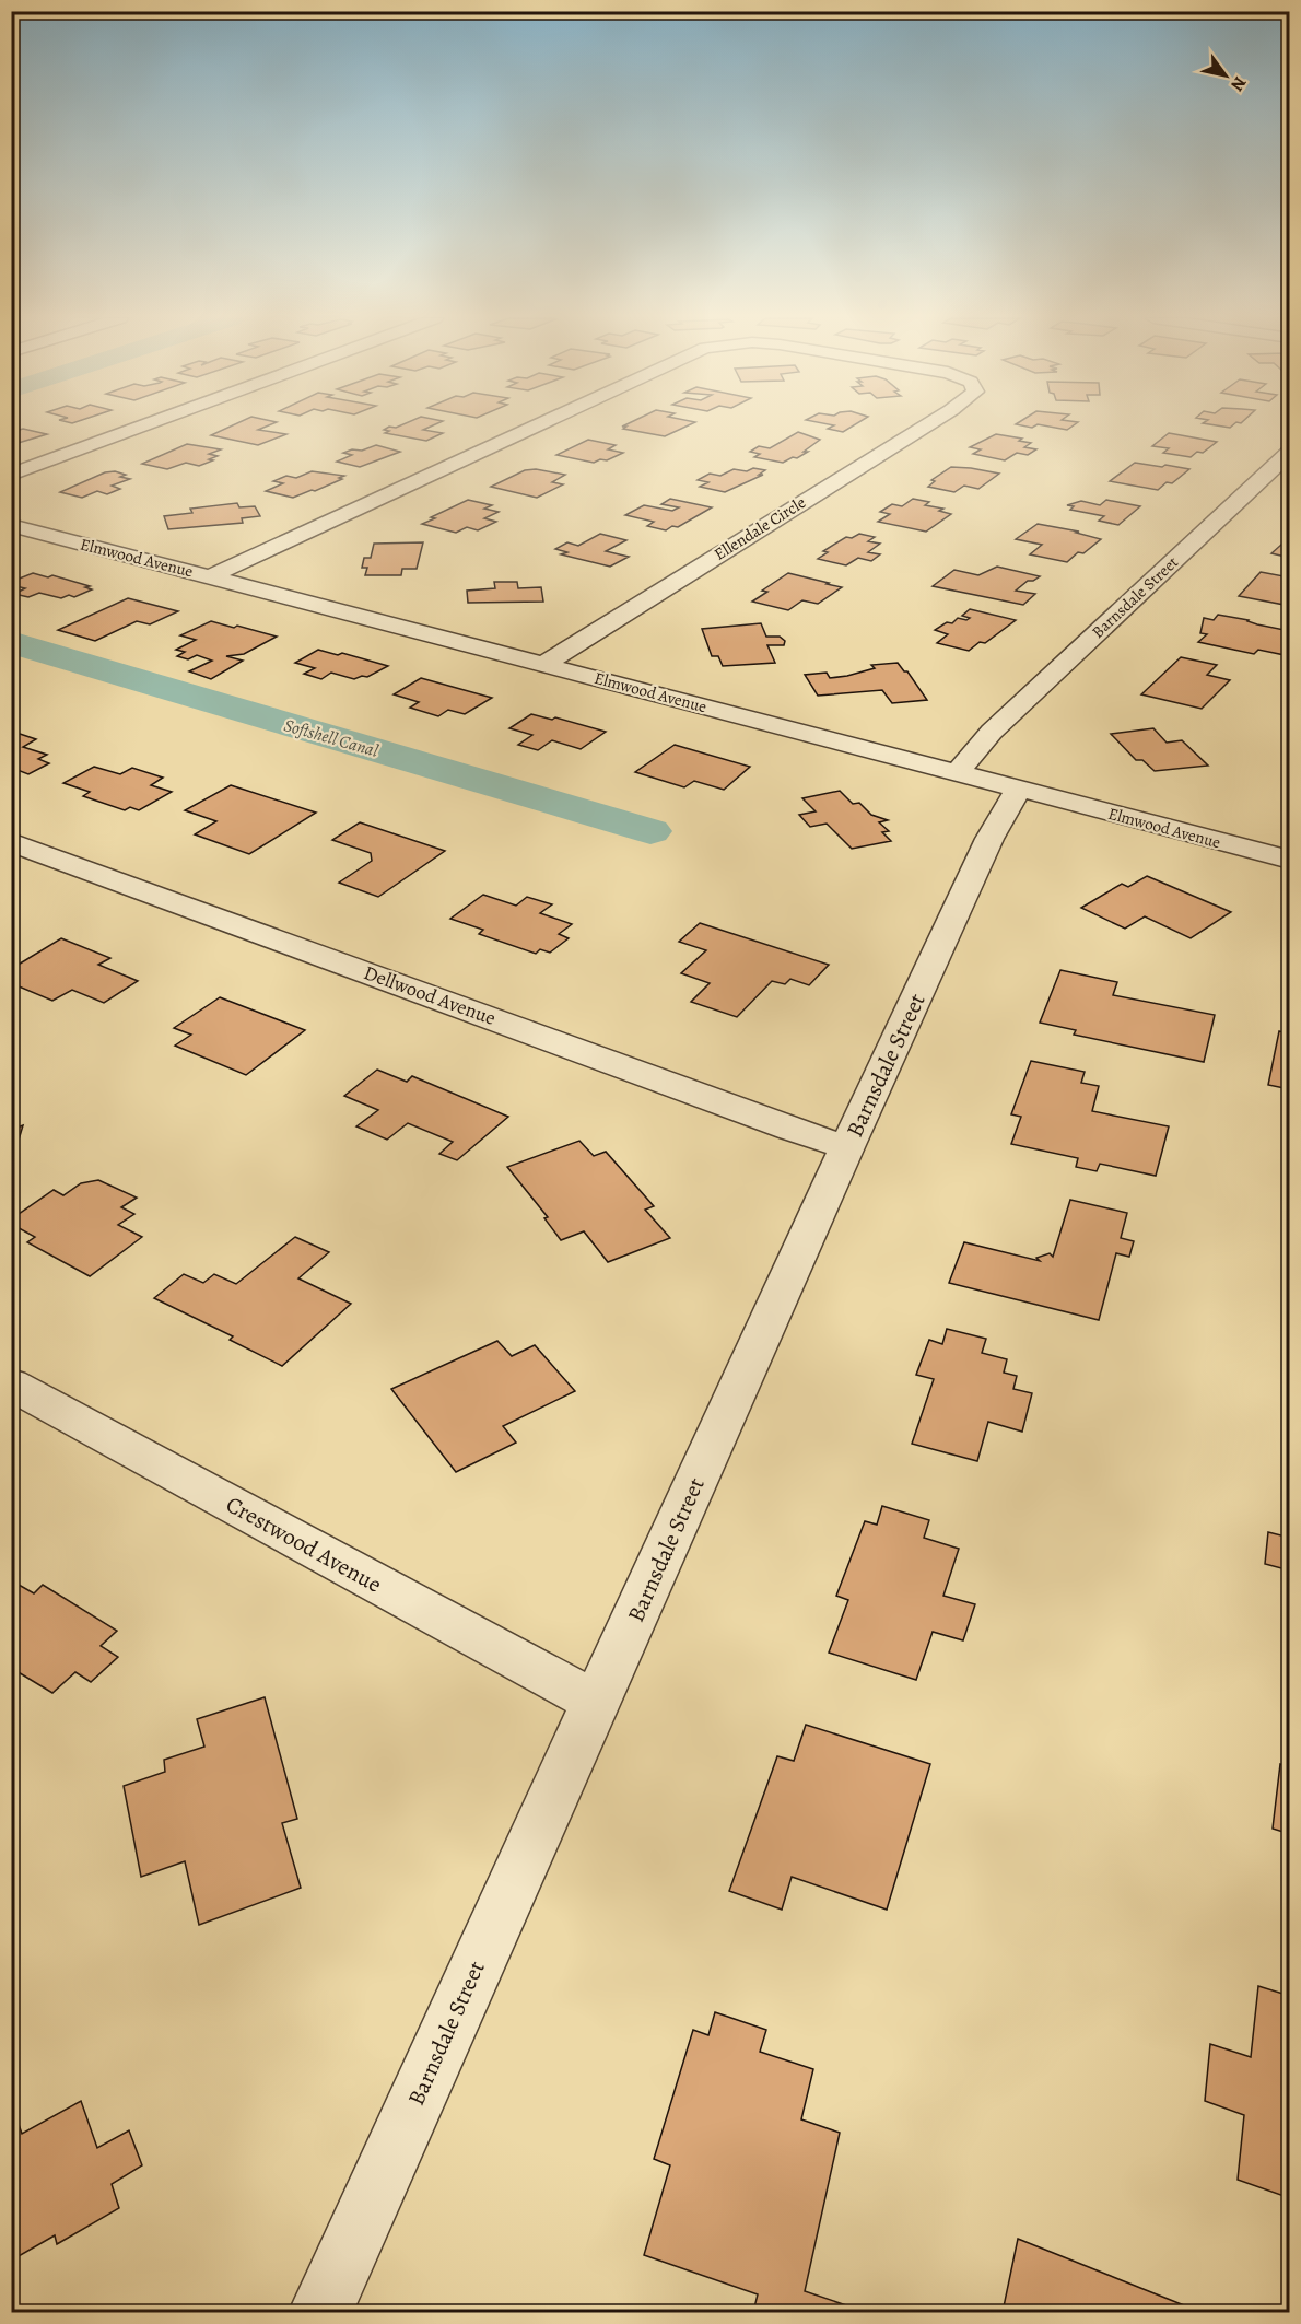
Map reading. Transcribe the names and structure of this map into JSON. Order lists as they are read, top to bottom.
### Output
{
  "streets": {
    "street": [
      "Ellendale Circle",
      "Elmwood Avenue",
      "Barnsdale Street",
      "Dellwood Avenue",
      "Crestwood Avenue"
    ]
  },
  "crossings": [
    ["Ellendale Circle", "Elmwood Avenue"],
    ["Elmwood Avenue", "Barnsdale Street"],
    ["Barnsdale Street", "Dellwood Avenue"],
    ["Barnsdale Street", "Crestwood Avenue"]
  ],
  "water": ["Softshell Canal"],
  "north": "bottom right"
}
